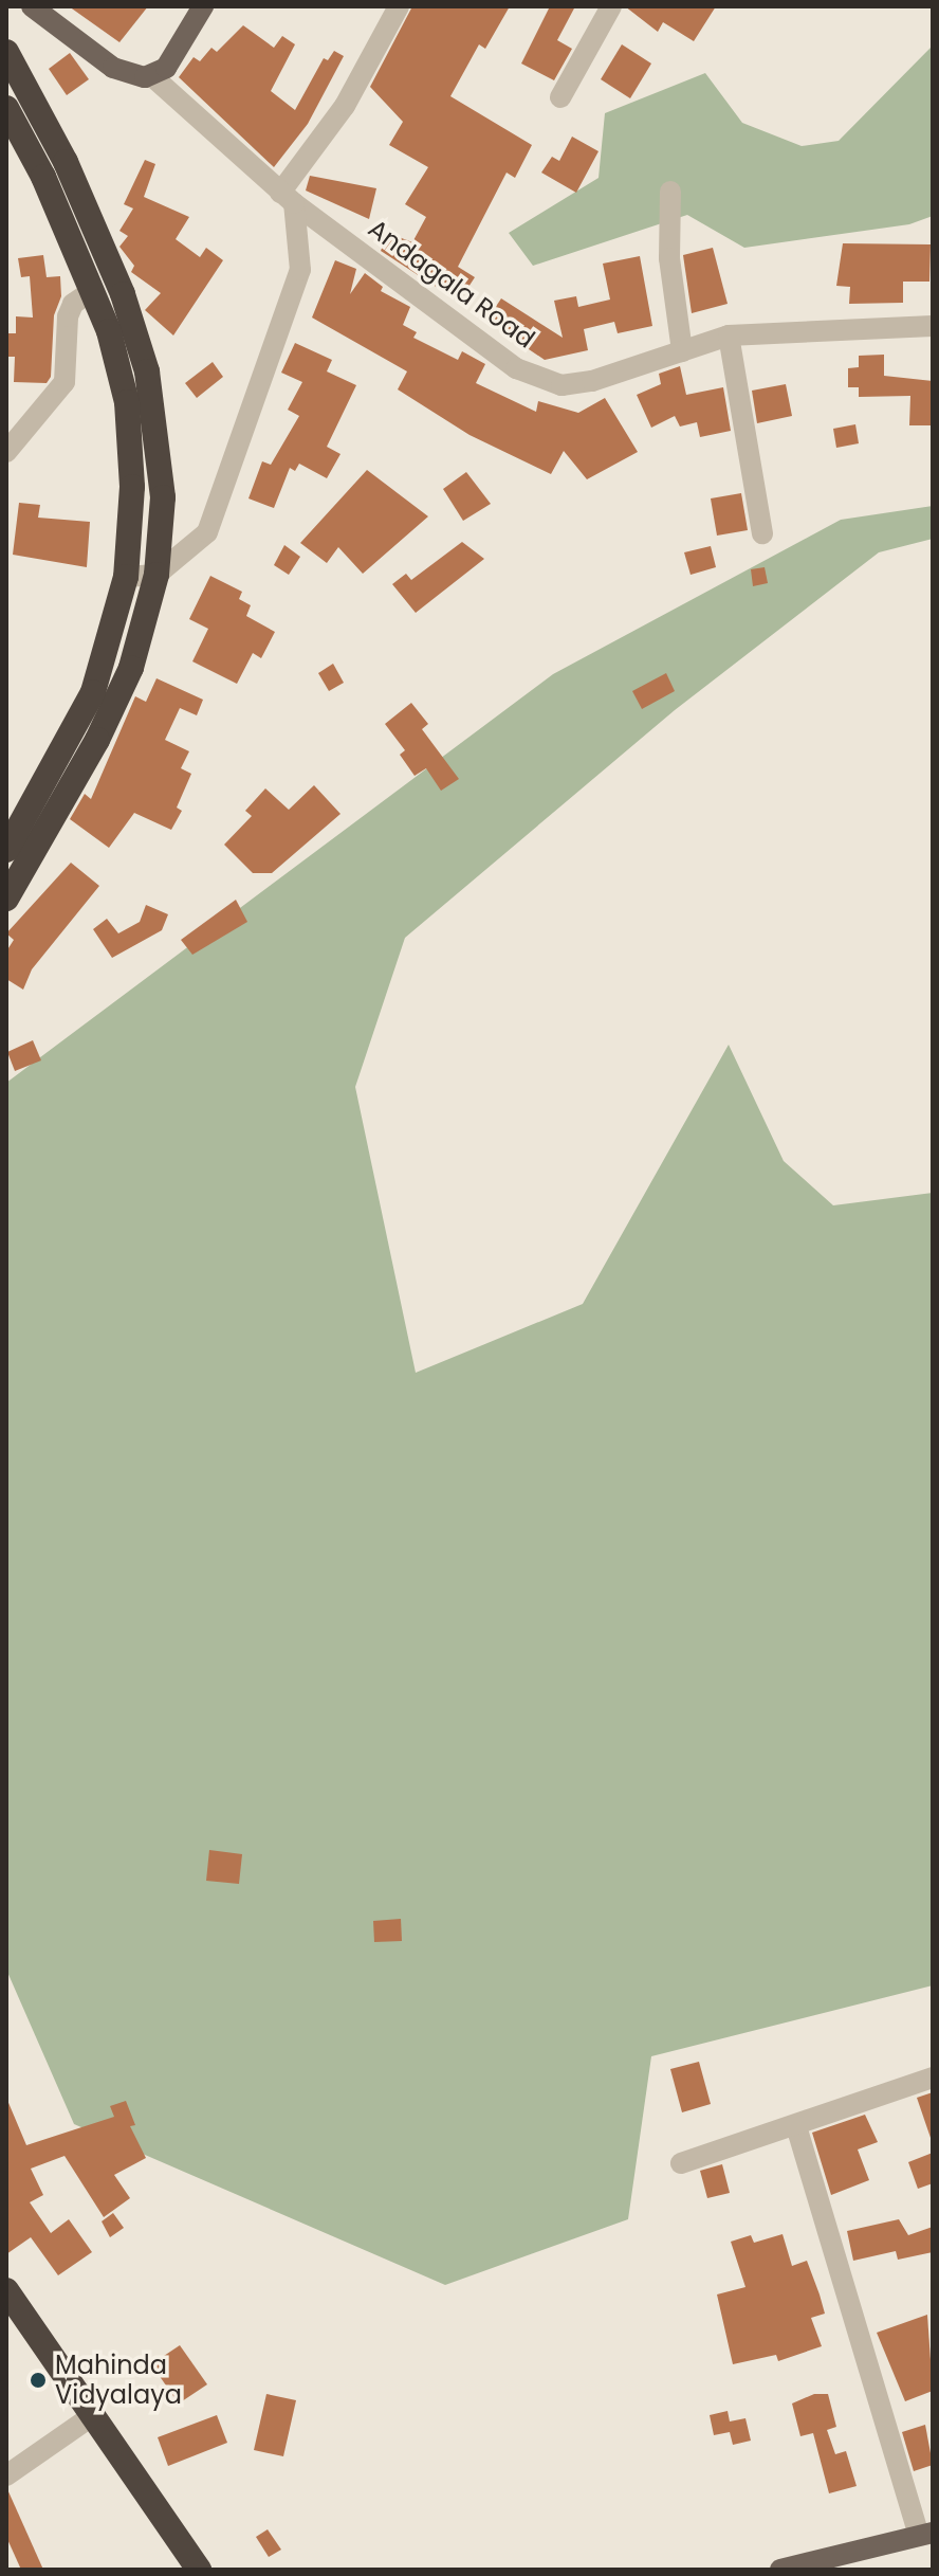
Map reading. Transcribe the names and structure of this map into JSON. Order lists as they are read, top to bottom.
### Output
{
  "streets": {
    "street": ["Andagala Road"]
  },
  "places": ["Mahinda Vidyalaya"]
}
